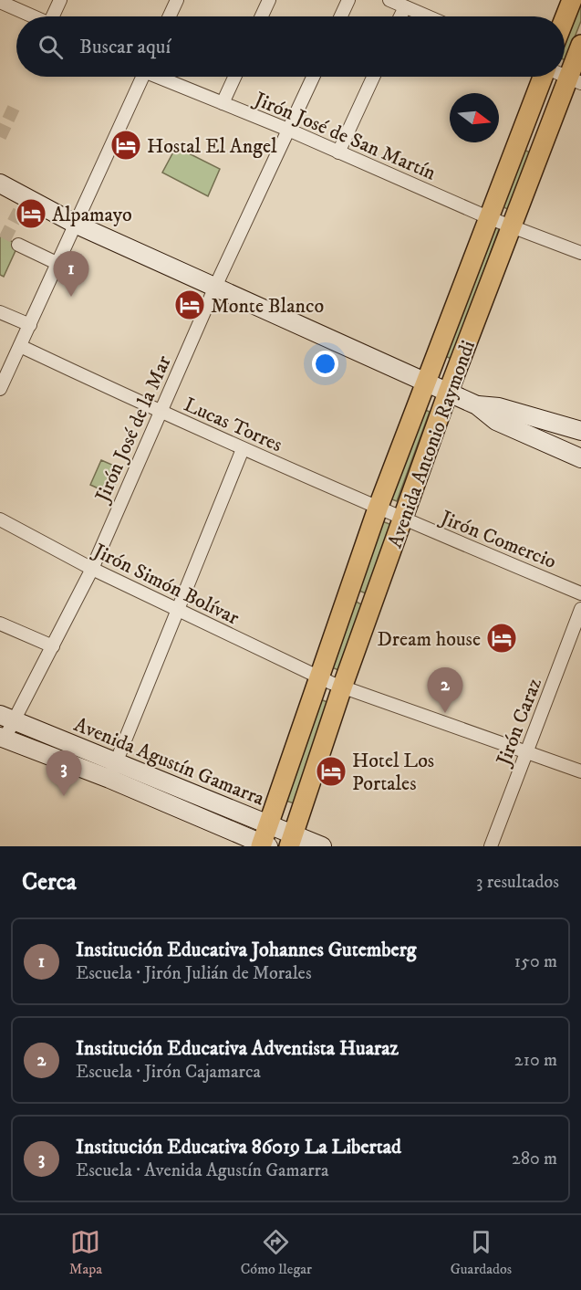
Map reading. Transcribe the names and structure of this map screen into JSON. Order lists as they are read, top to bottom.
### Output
{
  "streets": {
    "main road": ["Avenida Antonio Raymondi", "Avenida Agustín Gamarra"],
    "street": [
      "Jirón José de San Martín",
      "Lucas Torres",
      "Jirón José de la Mar",
      "Jirón Comercio",
      "Jirón Simón Bolívar",
      "Jirón Caraz"
    ]
  },
  "crossings": [
    ["Jirón José de San Martín", "Jirón José de la Mar"],
    ["Jirón José de San Martín", "Avenida Antonio Raymondi"],
    ["Lucas Torres", "Jirón José de la Mar"],
    ["Lucas Torres", "Avenida Antonio Raymondi"],
    ["Lucas Torres", "Jirón Comercio"],
    ["Jirón José de la Mar", "Jirón Simón Bolívar"],
    ["Jirón José de la Mar", "Avenida Agustín Gamarra"],
    ["Avenida Antonio Raymondi", "Jirón Comercio"],
    ["Avenida Antonio Raymondi", "Jirón Simón Bolívar"],
    ["Avenida Antonio Raymondi", "Avenida Agustín Gamarra"],
    ["Jirón Simón Bolívar", "Jirón Caraz"]
  ],
  "places": {
    "hotel": [
      "Hostal El Angel",
      "Alpamayo",
      "Monte Blanco",
      "Dream house",
      "Hotel Los Portales"
    ]
  },
  "north": "right",
  "page": {
    "search": "Buscar aquí",
    "pins": ["1", "2", "3"],
    "heading": ["Cerca", "3 resultados"],
    "list": [
      {
        "mark": "1",
        "name": "Institución Educativa Johannes Gutemberg",
        "note": "Escuela · Jirón Julián de Morales",
        "value": "150 m"
      },
      {
        "mark": "2",
        "name": "Institución Educativa Adventista Huaraz",
        "note": "Escuela · Jirón Cajamarca",
        "value": "210 m"
      },
      {
        "mark": "3",
        "name": "Institución Educativa 86019 La Libertad",
        "note": "Escuela · Avenida Agustín Gamarra",
        "value": "280 m"
      }
    ],
    "nav": ["Mapa", "Cómo llegar", "Guardados"]
  }
}
